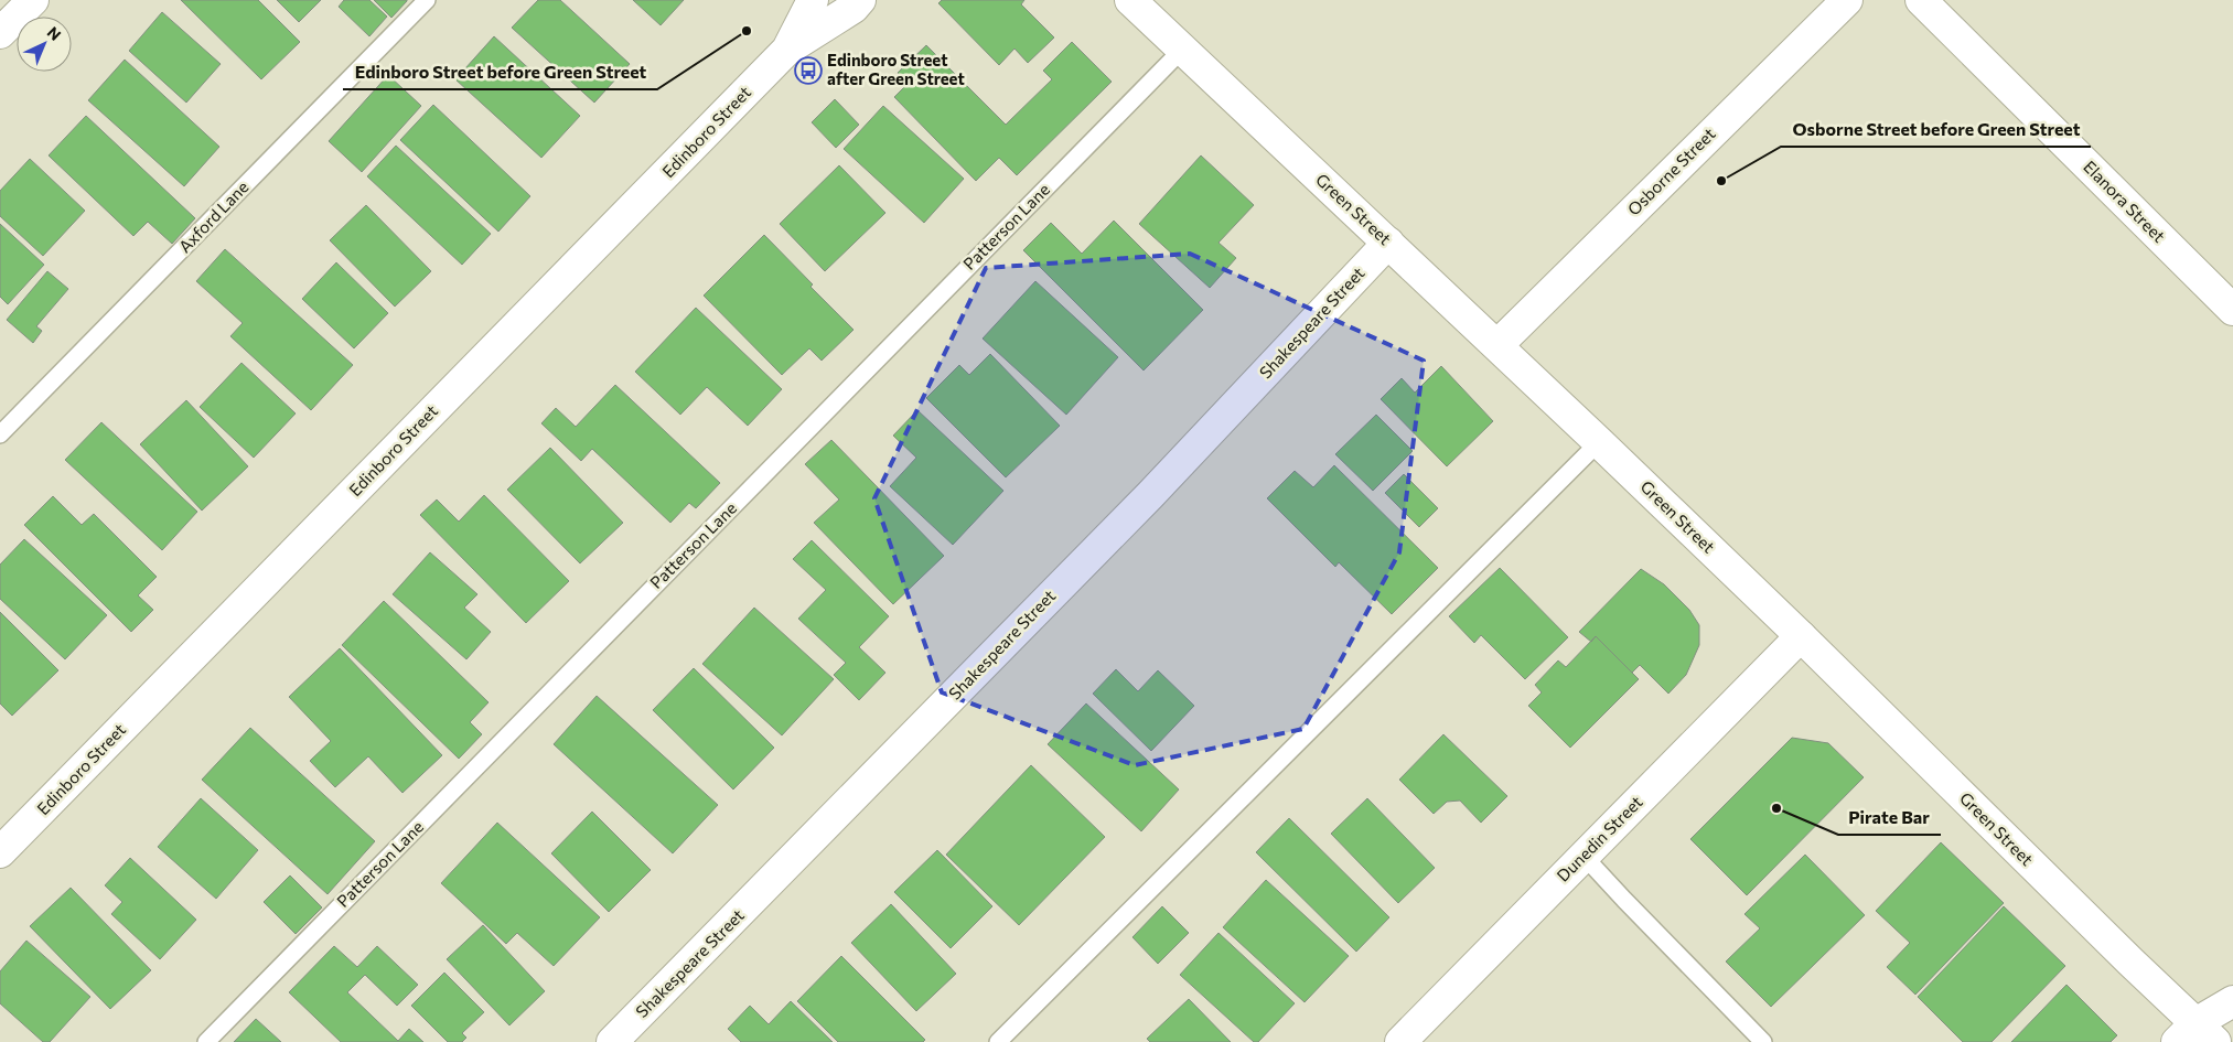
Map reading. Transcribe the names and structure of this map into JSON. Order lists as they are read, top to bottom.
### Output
{
  "streets": {
    "street": [
      "Edinboro Street",
      "Osborne Street",
      "Elanora Street",
      "Green Street",
      "Shakespeare Street",
      "Dunedin Street"
    ],
    "lane": ["Axford Lane", "Patterson Lane"]
  },
  "crossings": [
    ["Osborne Street", "Green Street"],
    ["Green Street", "Patterson Lane"],
    ["Green Street", "Shakespeare Street"],
    ["Green Street", "Dunedin Street"]
  ],
  "places": {
    "other": ["Edinboro Street before Green Street", "Osborne Street before Green Street", "Pirate Bar"],
    "bus stop": ["Edinboro Street after Green Street"]
  },
  "north": "top right"
}
